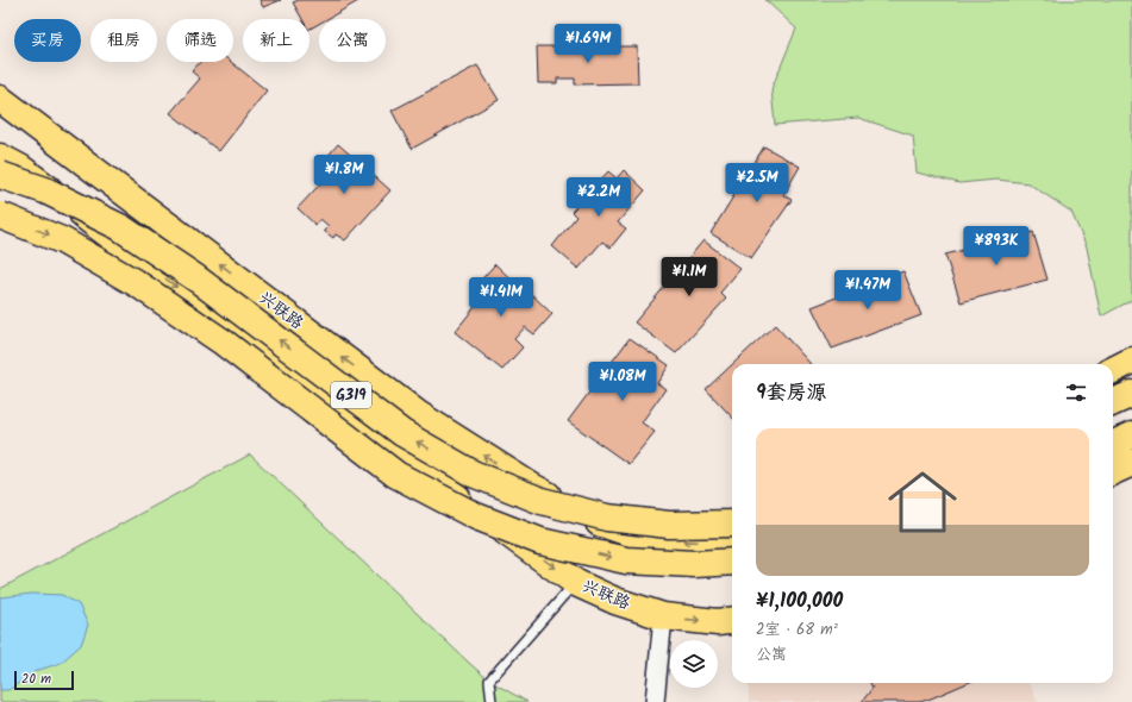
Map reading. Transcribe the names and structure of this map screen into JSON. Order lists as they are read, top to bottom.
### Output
{
  "streets": {
    "main road": ["兴联路", "G319"]
  },
  "scale_bar": "20 m",
  "page": {
    "chip": [
      "买房",
      "租房",
      "筛选",
      "新上",
      "公寓"
    ],
    "price": [
      "¥1.69M",
      "¥1.8M",
      "¥2.5M",
      "¥2.2M",
      "¥893K",
      "¥1.1M",
      "¥1.47M",
      "¥1.41M",
      "¥1.08M"
    ],
    "heading": "9套房源",
    "list": [
      {
        "name": "¥1,100,000",
        "note": "2室 · 68 m² · 公寓"
      }
    ],
    "scale": "20 m"
  }
}
